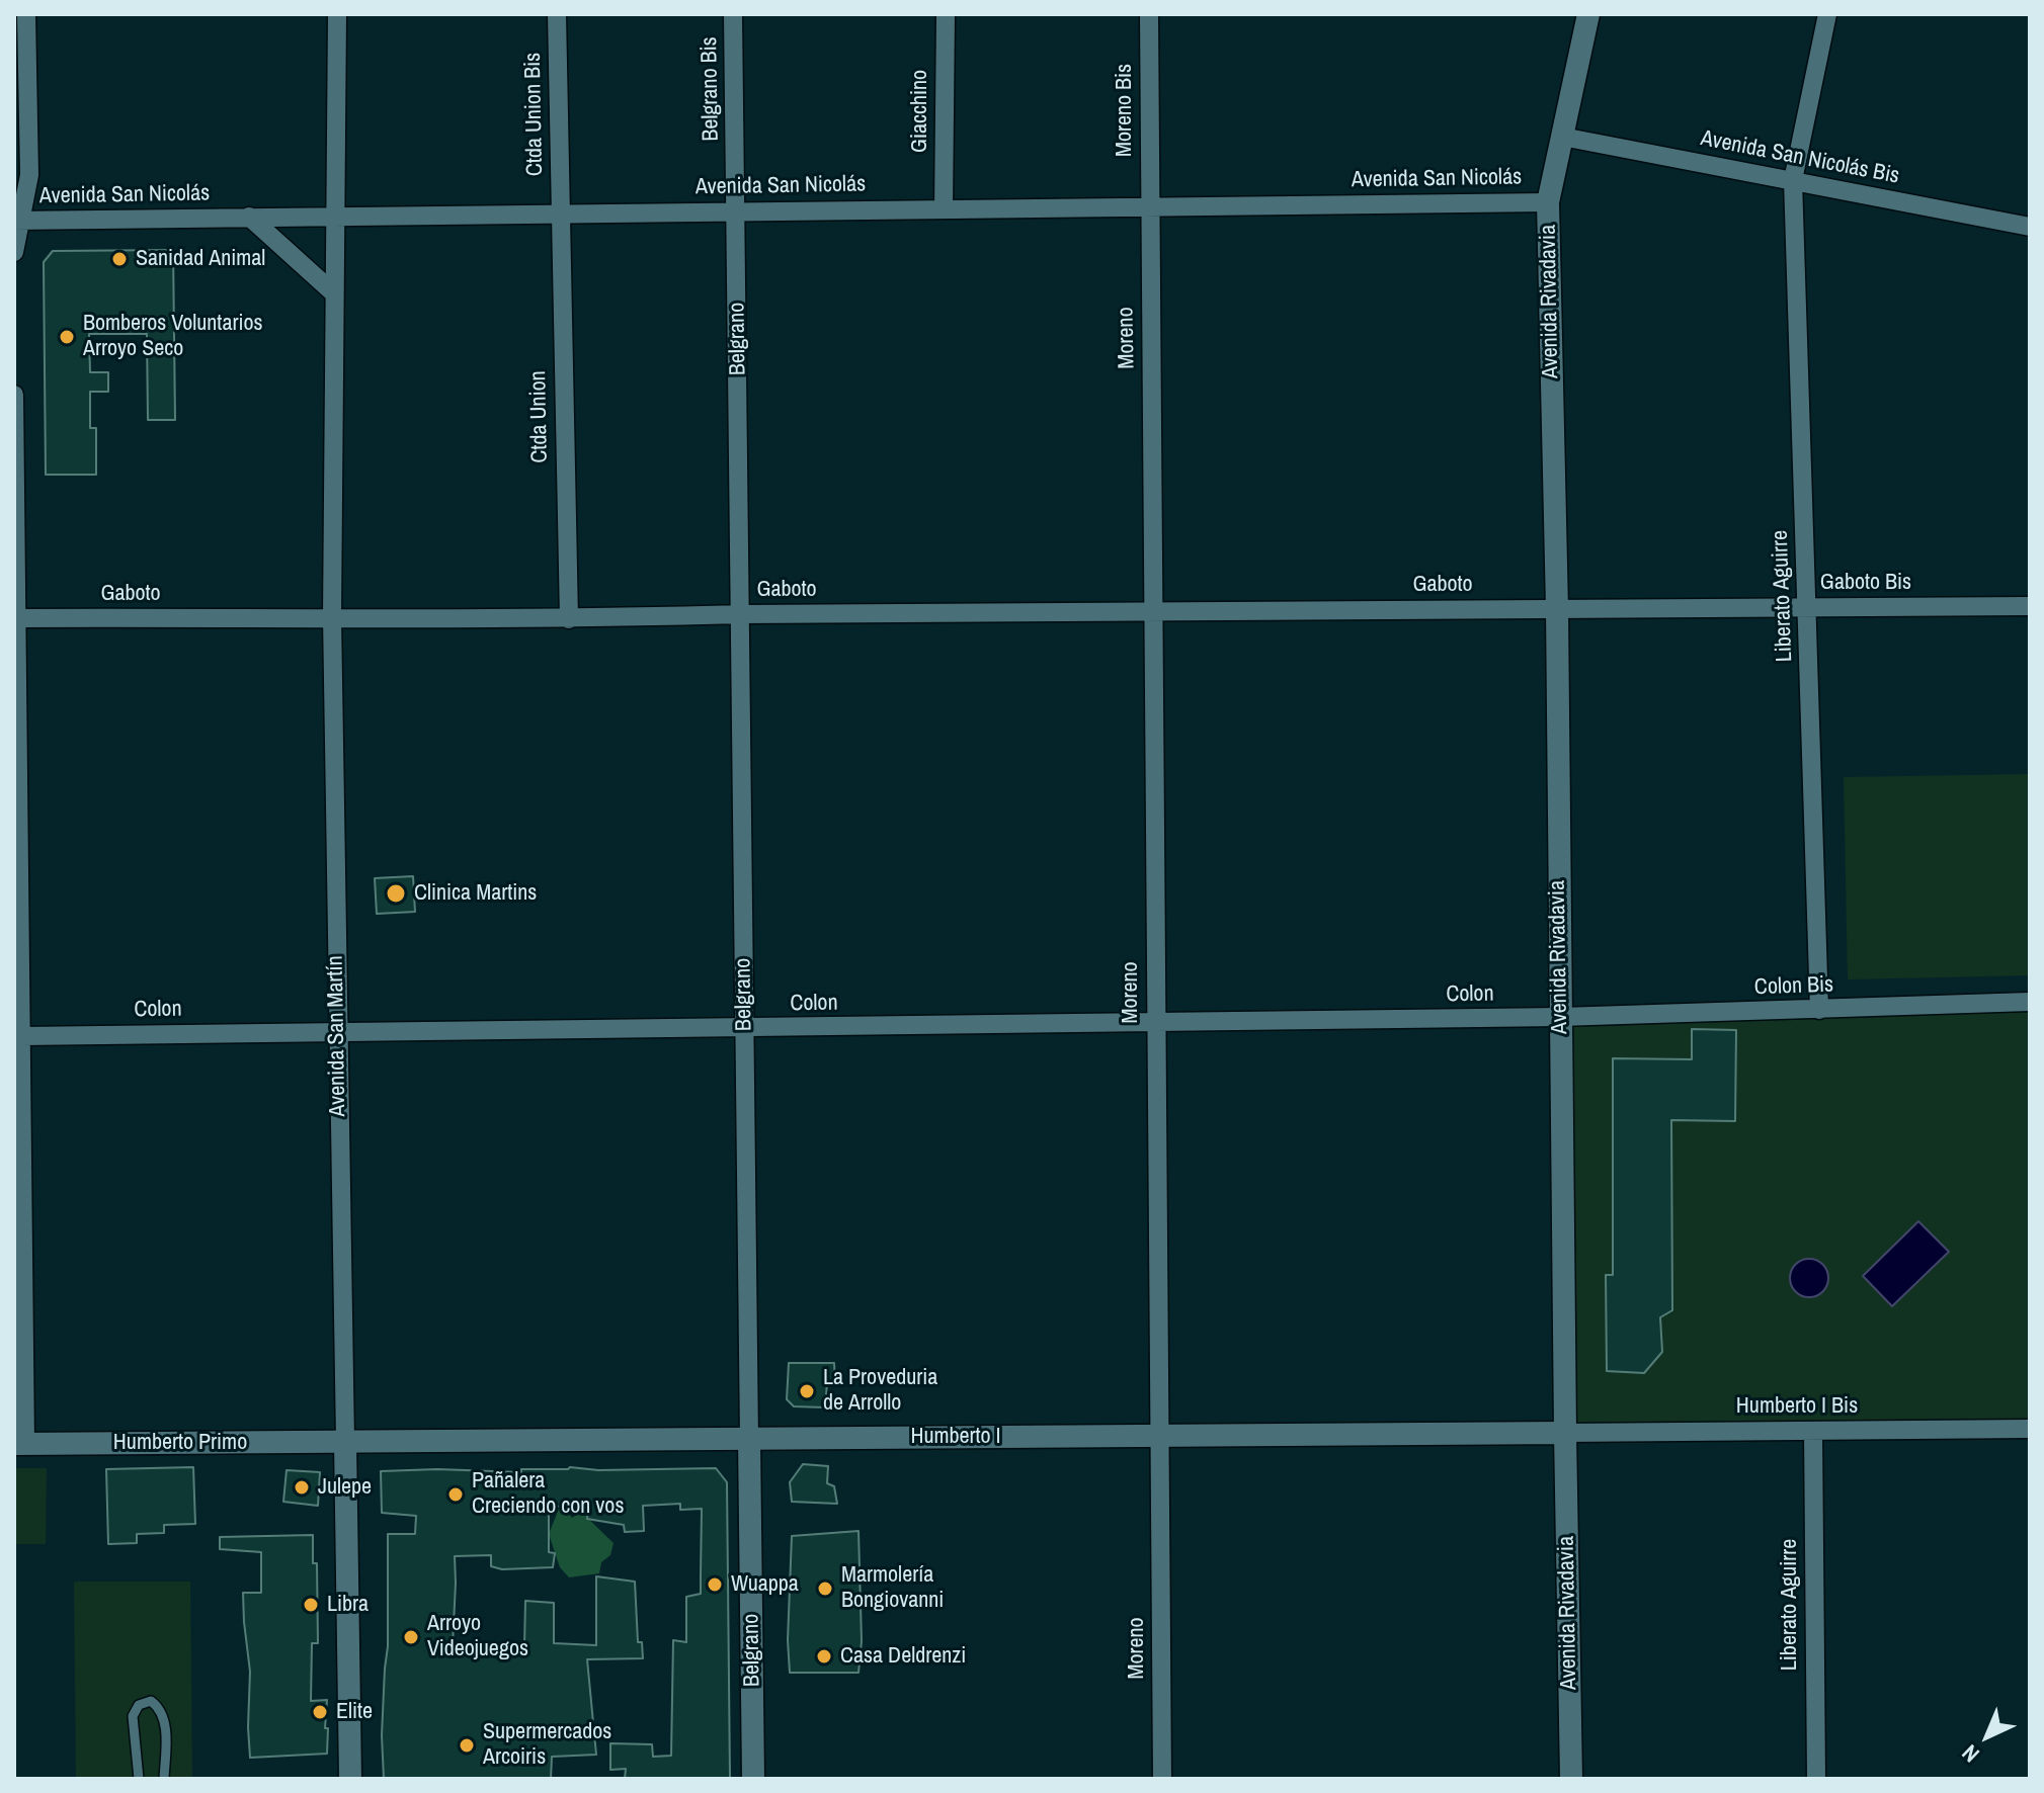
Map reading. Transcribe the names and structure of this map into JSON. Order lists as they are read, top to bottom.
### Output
{
  "streets": {
    "street": [
      "Belgrano Bis",
      "Moreno Bis",
      "Giacchino",
      "Ctda Union Bis",
      "Avenida San Nicolás Bis",
      "Avenida San Nicolás",
      "Avenida Rivadavia",
      "Moreno",
      "Belgrano",
      "Ctda Union",
      "Gaboto Bis",
      "Gaboto",
      "Liberato Aguirre",
      "Colon Bis",
      "Colon",
      "Avenida San Martín",
      "Humberto I Bis",
      "Humberto I",
      "Humberto Primo"
    ]
  },
  "crossings": [
    ["Belgrano Bis", "Avenida San Nicolás"],
    ["Belgrano Bis", "Belgrano"],
    ["Moreno Bis", "Avenida San Nicolás"],
    ["Moreno Bis", "Moreno"],
    ["Giacchino", "Avenida San Nicolás"],
    ["Ctda Union Bis", "Avenida San Nicolás"],
    ["Ctda Union Bis", "Ctda Union"],
    ["Avenida San Nicolás Bis", "Avenida Rivadavia"],
    ["Avenida San Nicolás Bis", "Liberato Aguirre"],
    ["Avenida San Nicolás", "Avenida Rivadavia"],
    ["Avenida San Nicolás", "Moreno"],
    ["Avenida San Nicolás", "Belgrano"],
    ["Avenida San Nicolás", "Ctda Union"],
    ["Avenida San Nicolás", "Avenida San Martín"],
    ["Avenida Rivadavia", "Gaboto Bis"],
    ["Avenida Rivadavia", "Gaboto"],
    ["Avenida Rivadavia", "Colon Bis"],
    ["Avenida Rivadavia", "Colon"],
    ["Avenida Rivadavia", "Humberto I Bis"],
    ["Avenida Rivadavia", "Humberto I"],
    ["Moreno", "Gaboto"],
    ["Moreno", "Colon"],
    ["Moreno", "Humberto I"],
    ["Belgrano", "Gaboto"],
    ["Belgrano", "Colon"],
    ["Belgrano", "Humberto I"],
    ["Ctda Union", "Gaboto"],
    ["Gaboto Bis", "Gaboto"],
    ["Gaboto Bis", "Liberato Aguirre"],
    ["Gaboto", "Avenida San Martín"],
    ["Liberato Aguirre", "Colon Bis"],
    ["Liberato Aguirre", "Humberto I Bis"],
    ["Colon Bis", "Colon"],
    ["Colon", "Avenida San Martín"],
    ["Avenida San Martín", "Humberto I"],
    ["Avenida San Martín", "Humberto Primo"],
    ["Humberto I Bis", "Humberto I"],
    ["Humberto I", "Humberto Primo"]
  ],
  "places": [
    "Sanidad Animal",
    "Bomberos Voluntarios Arroyo Seco",
    "Clinica Martins",
    "La Proveduria de Arrollo",
    "Julepe",
    "Pañalera Creciendo con vos",
    "Wuappa",
    "Marmolería Bongiovanni",
    "Libra",
    "Arroyo Videojuegos",
    "Casa Deldrenzi",
    "Elite",
    "Supermercados Arcoiris"
  ],
  "north": "bottom left"
}
